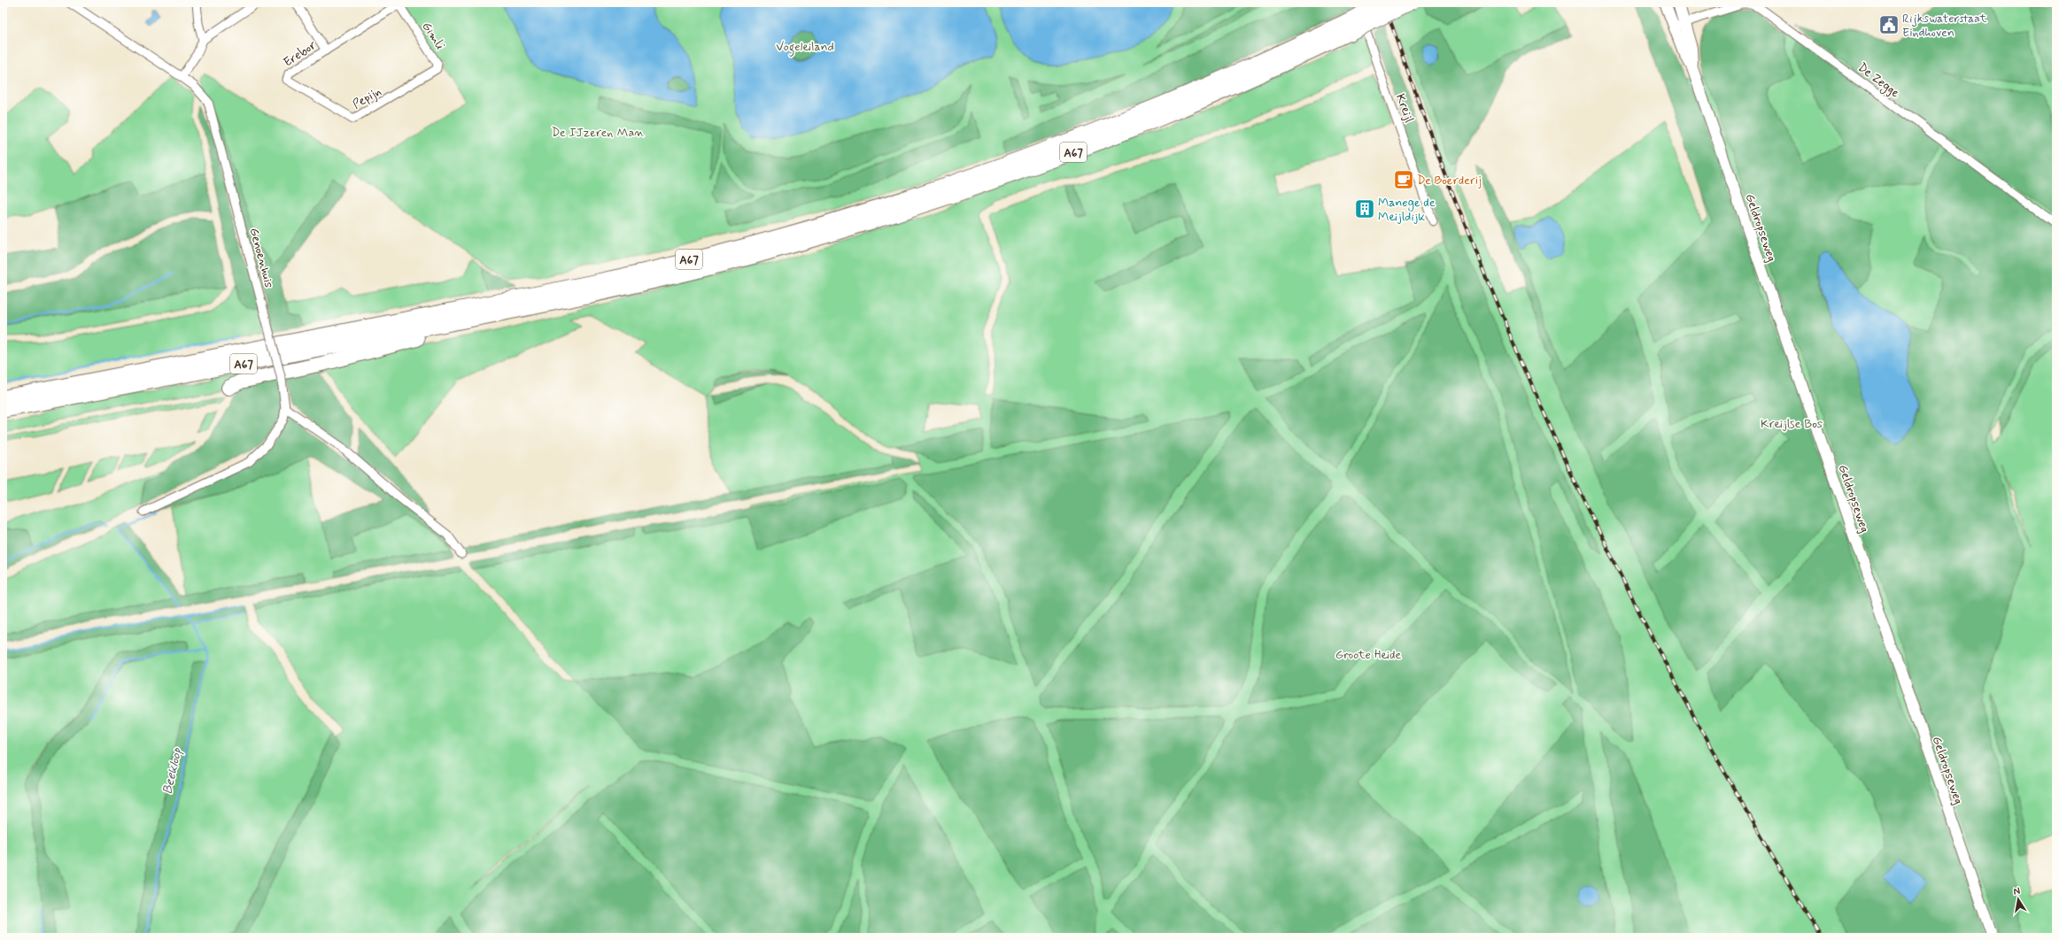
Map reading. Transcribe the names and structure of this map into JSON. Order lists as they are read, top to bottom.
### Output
{
  "streets": {
    "highway": ["A67"],
    "main road": ["Geldropseweg"],
    "street": [
      "Gimli",
      "Erebor",
      "De Zegge",
      "Pepijn",
      "Kreijl",
      "Genoenhuis"
    ]
  },
  "crossings": [
    ["Gimli", "Erebor"],
    ["Gimli", "Pepijn"],
    ["Erebor", "Pepijn"]
  ],
  "water": ["Beekloop"],
  "parks": [
    "Vogeleiland",
    "De IJzeren Man",
    "Kreijlse Bos",
    "Groote Heide"
  ],
  "places": {
    "public building": ["Rijkswaterstaat Eindhoven"],
    "cafe": ["De Boerderij"],
    "building": ["Manege de Meijldijk"]
  },
  "north": "top"
}
